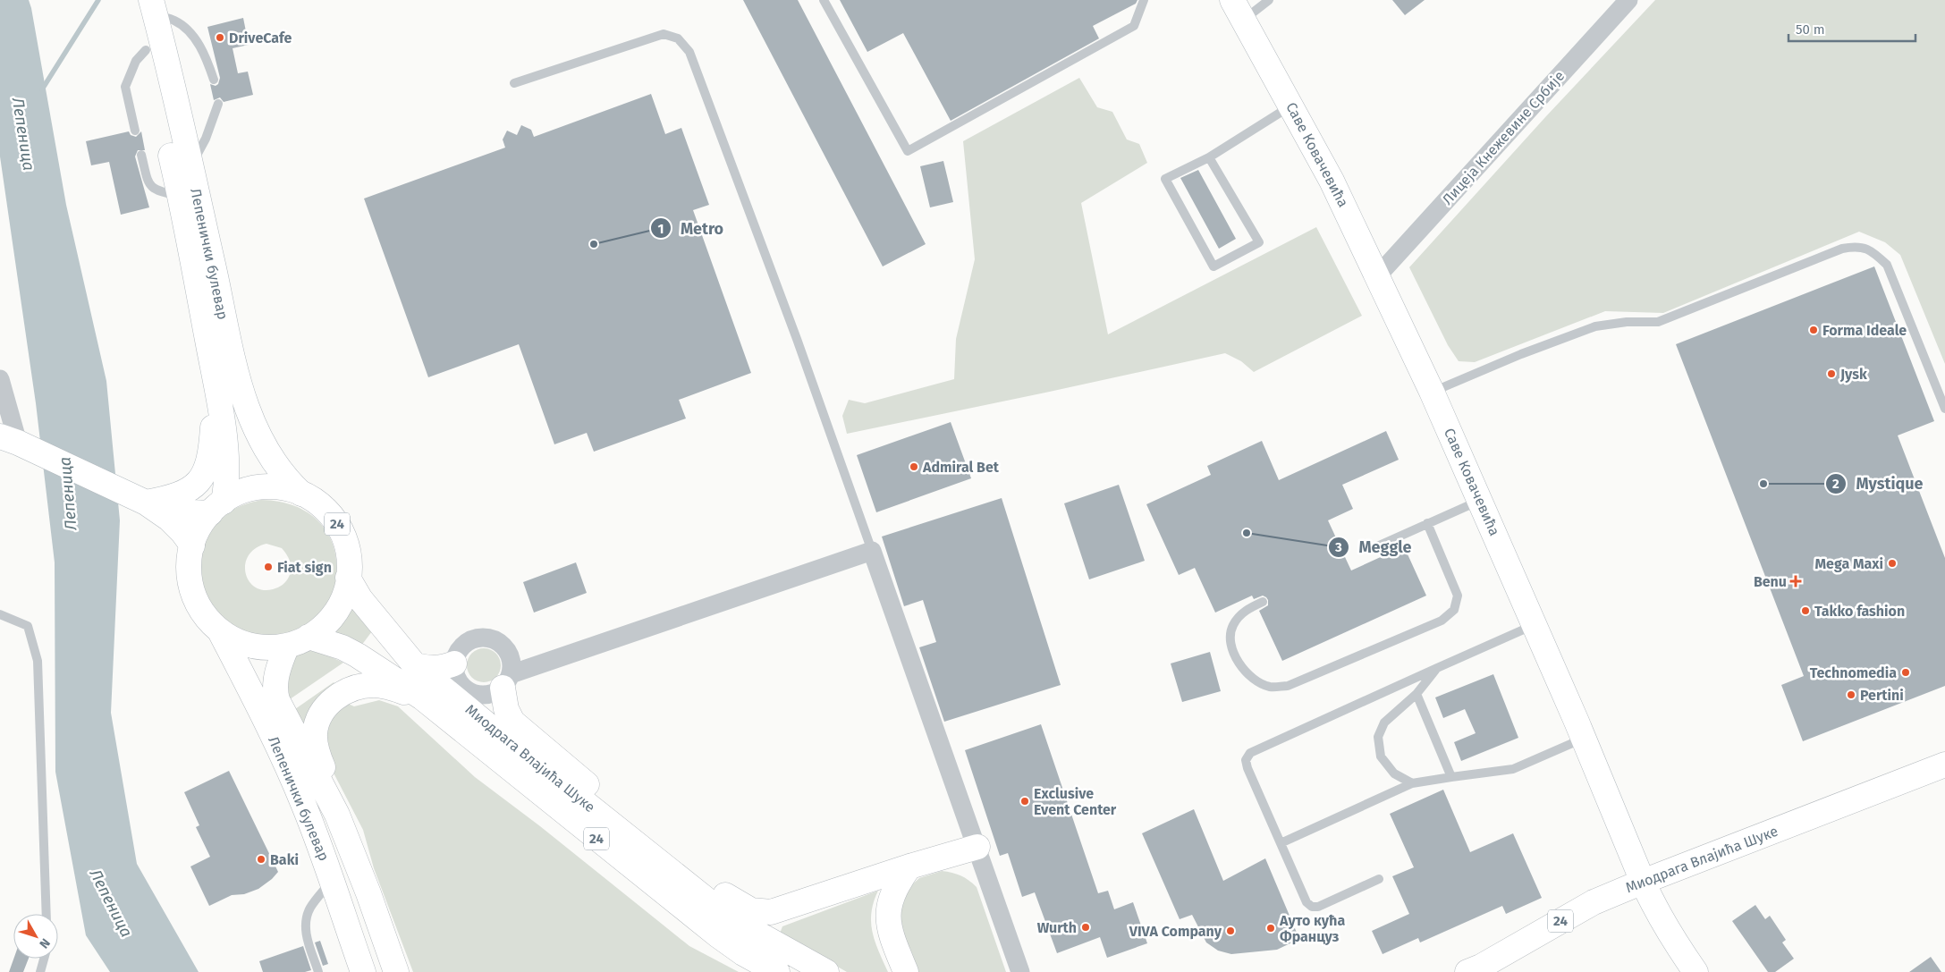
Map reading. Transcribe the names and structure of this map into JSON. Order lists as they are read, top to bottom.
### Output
{
  "streets": {
    "main road": [
      "Саве Ковачевића",
      "Лепенички булевар",
      "24",
      "Миодрага Влајића Шуке"
    ],
    "street": ["Лицеја Кнежевине Србије"]
  },
  "crossings": [
    ["Лицеја Кнежевине Србије", "Саве Ковачевића"],
    ["Саве Ковачевића", "Миодрага Влајића Шуке"],
    ["Лепенички булевар", "24"],
    ["Лепенички булевар", "Миодрага Влајића Шуке"],
    ["24", "Миодрага Влајића Шуке"]
  ],
  "water": ["Лепеница"],
  "places": {
    "other": [
      "DriveCafe",
      "Metro",
      "Forma Ideale",
      "Jysk",
      "Admiral Bet",
      "Mystique",
      "Meggle",
      "Mega Maxi",
      "Fiat sign",
      "Takko fashion",
      "Technomedia",
      "Pertini",
      "Exclusive Event Center",
      "Baki",
      "Wurth",
      "Ауто кућа Француз",
      "VIVA Company"
    ],
    "health": ["Benu"]
  },
  "scale_bar": "50 m",
  "north": "bottom right"
}
